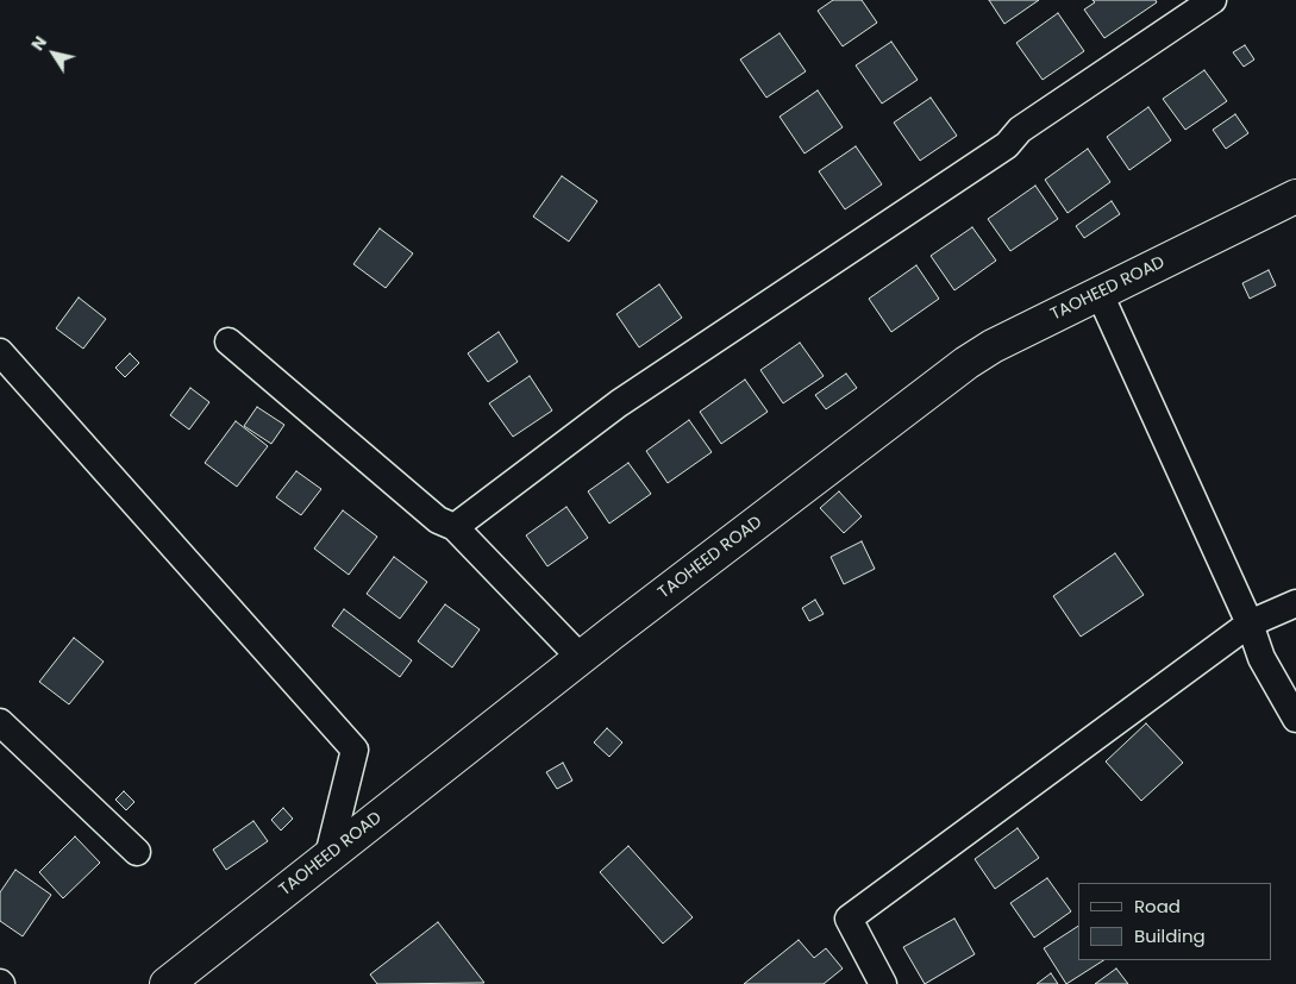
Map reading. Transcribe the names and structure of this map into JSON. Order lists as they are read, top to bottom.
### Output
{
  "streets": {
    "main road": ["TAOHEED ROAD"]
  },
  "legend": ["Road", "Building"],
  "north": "top left"
}
